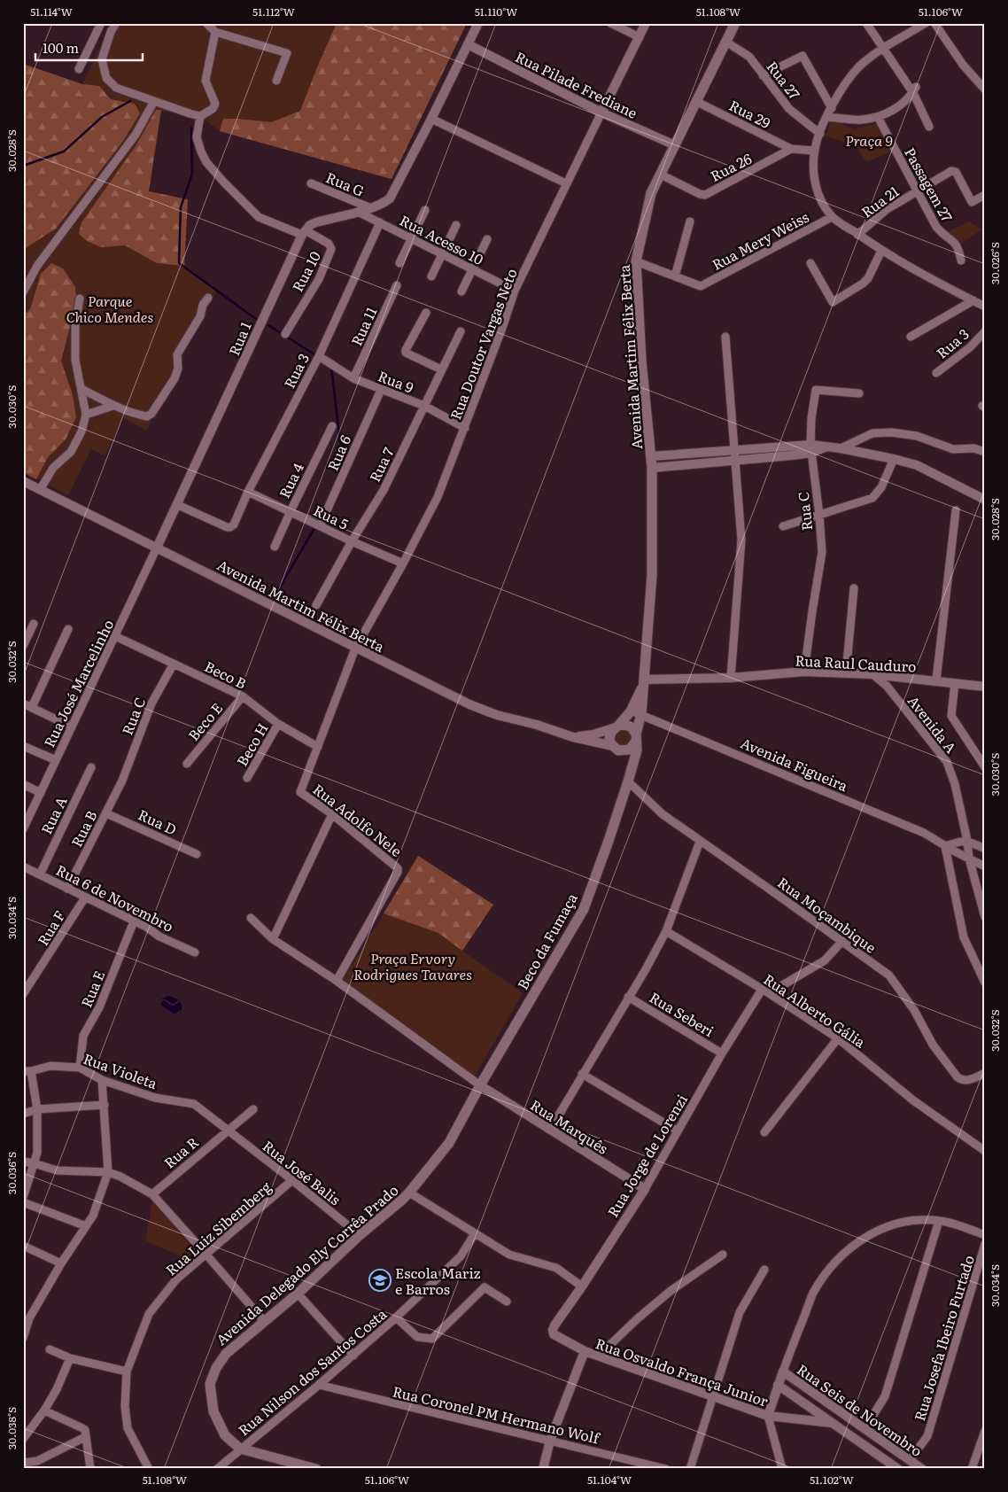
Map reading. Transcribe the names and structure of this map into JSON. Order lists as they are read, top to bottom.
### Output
{
  "streets": {
    "main road": ["Avenida Martim Félix Berta", "Beco da Fumaça", "Avenida Delegado Ely Corrêa Prado"],
    "street": [
      "Rua 27",
      "Rua Pilade Frediane",
      "Rua 29",
      "Rua 26",
      "Rua G",
      "Passagem 27",
      "Rua 21",
      "Rua Acesso 10",
      "Rua Mery Weiss",
      "Rua 10",
      "Rua 11",
      "Rua 1",
      "Rua 3",
      "Rua Doutor Vargas Neto",
      "Rua 9",
      "Rua 6",
      "Rua 7",
      "Rua 4",
      "Rua C",
      "Rua 5",
      "Rua Raul Cauduro",
      "Beco B",
      "Rua José Marcelinho",
      "Beco E",
      "Avenida A",
      "Beco H",
      "Avenida Figueira",
      "Rua A",
      "Rua Adolfo Nele",
      "Rua D",
      "Rua B",
      "Rua 6 de Novembro",
      "Rua Moçambique",
      "Rua F",
      "Rua E",
      "Rua Alberto Gália",
      "Rua Seberi",
      "Rua Violeta",
      "Rua Marquês",
      "Rua R",
      "Rua Jorge de Lorenzi",
      "Rua José Balis",
      "Rua Luiz Sibemberg",
      "Rua Josefa Ibeiro Furtado",
      "Rua Nilson dos Santos Costa",
      "Rua Osvaldo França Junior",
      "Rua Seis de Novembro",
      "Rua Coronel PM Hermano Wolf"
    ]
  },
  "crossings": [
    ["Rua 27", "Avenida Martim Félix Berta"],
    ["Rua Pilade Frediane", "Rua Doutor Vargas Neto"],
    ["Rua Pilade Frediane", "Avenida Martim Félix Berta"],
    ["Rua 29", "Rua 26"],
    ["Rua 29", "Avenida Martim Félix Berta"],
    ["Rua 26", "Avenida Martim Félix Berta"],
    ["Passagem 27", "Rua 21"],
    ["Rua Acesso 10", "Rua 3"],
    ["Rua Acesso 10", "Rua Doutor Vargas Neto"],
    ["Rua 10", "Rua 1"],
    ["Rua 11", "Rua 9"],
    ["Rua 1", "Rua 3"],
    ["Rua 1", "Avenida Martim Félix Berta"],
    ["Rua 1", "Rua José Marcelinho"],
    ["Rua 3", "Rua 9"],
    ["Rua 3", "Rua 5"],
    ["Rua Doutor Vargas Neto", "Avenida Martim Félix Berta"],
    ["Rua Doutor Vargas Neto", "Rua 9"],
    ["Rua Doutor Vargas Neto", "Rua 5"],
    ["Rua Doutor Vargas Neto", "Rua Adolfo Nele"],
    ["Avenida Martim Félix Berta", "Rua Raul Cauduro"],
    ["Avenida Martim Félix Berta", "Rua José Marcelinho"],
    ["Avenida Martim Félix Berta", "Avenida Figueira"],
    ["Avenida Martim Félix Berta", "Rua Adolfo Nele"],
    ["Avenida Martim Félix Berta", "Beco da Fumaça"],
    ["Rua 9", "Rua 6"],
    ["Rua 9", "Rua 7"],
    ["Rua 6", "Rua 5"],
    ["Rua 7", "Rua 5"],
    ["Rua 4", "Rua 5"],
    ["Rua C", "Rua Raul Cauduro"],
    ["Rua C", "Beco B"],
    ["Rua C", "Rua B"],
    ["Rua Raul Cauduro", "Avenida A"],
    ["Beco B", "Rua José Marcelinho"],
    ["Beco B", "Beco E"],
    ["Beco B", "Beco H"],
    ["Beco B", "Rua Adolfo Nele"],
    ["Avenida A", "Avenida Figueira"],
    ["Rua A", "Rua 6 de Novembro"],
    ["Rua D", "Rua B"],
    ["Rua B", "Rua 6 de Novembro"],
    ["Rua 6 de Novembro", "Rua F"],
    ["Rua 6 de Novembro", "Rua E"],
    ["Rua Moçambique", "Beco da Fumaça"],
    ["Rua Moçambique", "Rua Jorge de Lorenzi"],
    ["Beco da Fumaça", "Rua Marquês"],
    ["Beco da Fumaça", "Avenida Delegado Ely Corrêa Prado"],
    ["Rua E", "Rua Violeta"],
    ["Rua Alberto Gália", "Rua Jorge de Lorenzi"],
    ["Rua Seberi", "Rua Jorge de Lorenzi"],
    ["Rua Violeta", "Rua R"],
    ["Rua Violeta", "Rua José Balis"],
    ["Rua Marquês", "Rua Jorge de Lorenzi"],
    ["Rua Marquês", "Avenida Delegado Ely Corrêa Prado"],
    ["Rua R", "Rua José Balis"],
    ["Rua Jorge de Lorenzi", "Rua Osvaldo França Junior"],
    ["Rua José Balis", "Rua Luiz Sibemberg"],
    ["Rua José Balis", "Avenida Delegado Ely Corrêa Prado"],
    ["Avenida Delegado Ely Corrêa Prado", "Rua Nilson dos Santos Costa"],
    ["Rua Josefa Ibeiro Furtado", "Rua Seis de Novembro"],
    ["Rua Nilson dos Santos Costa", "Rua Coronel PM Hermano Wolf"],
    ["Rua Osvaldo França Junior", "Rua Seis de Novembro"]
  ],
  "parks": ["Praça 9", "Parque Chico Mendes", "Praça Ervory Rodrigues Tavares"],
  "places": {
    "school or university": ["Escola Mariz e Barros"]
  },
  "scale_bar": "100 m",
  "coordinates": [
    "51.114°W",
    "51.112°W",
    "51.110°W",
    "51.108°W",
    "51.106°W",
    "30.028°S",
    "30.026°S",
    "30.030°S",
    "30.032°S",
    "30.034°S",
    "30.036°S",
    "30.038°S",
    "51.104°W",
    "51.102°W"
  ]
}
